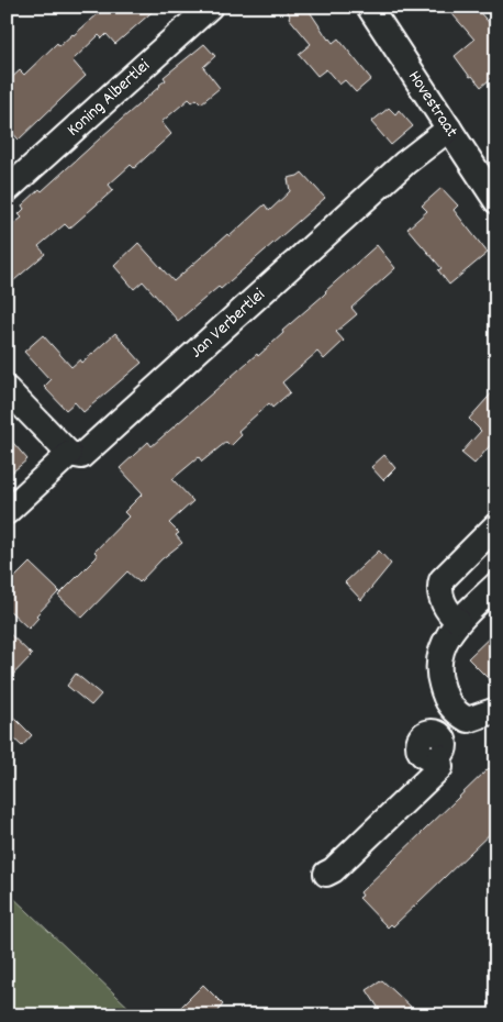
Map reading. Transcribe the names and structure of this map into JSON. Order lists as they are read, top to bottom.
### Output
{
  "streets": {
    "street": ["Koning Albertlei", "Hovestraat", "Jan Verbertlei"]
  },
  "crossings": [
    ["Hovestraat", "Jan Verbertlei"]
  ]
}
